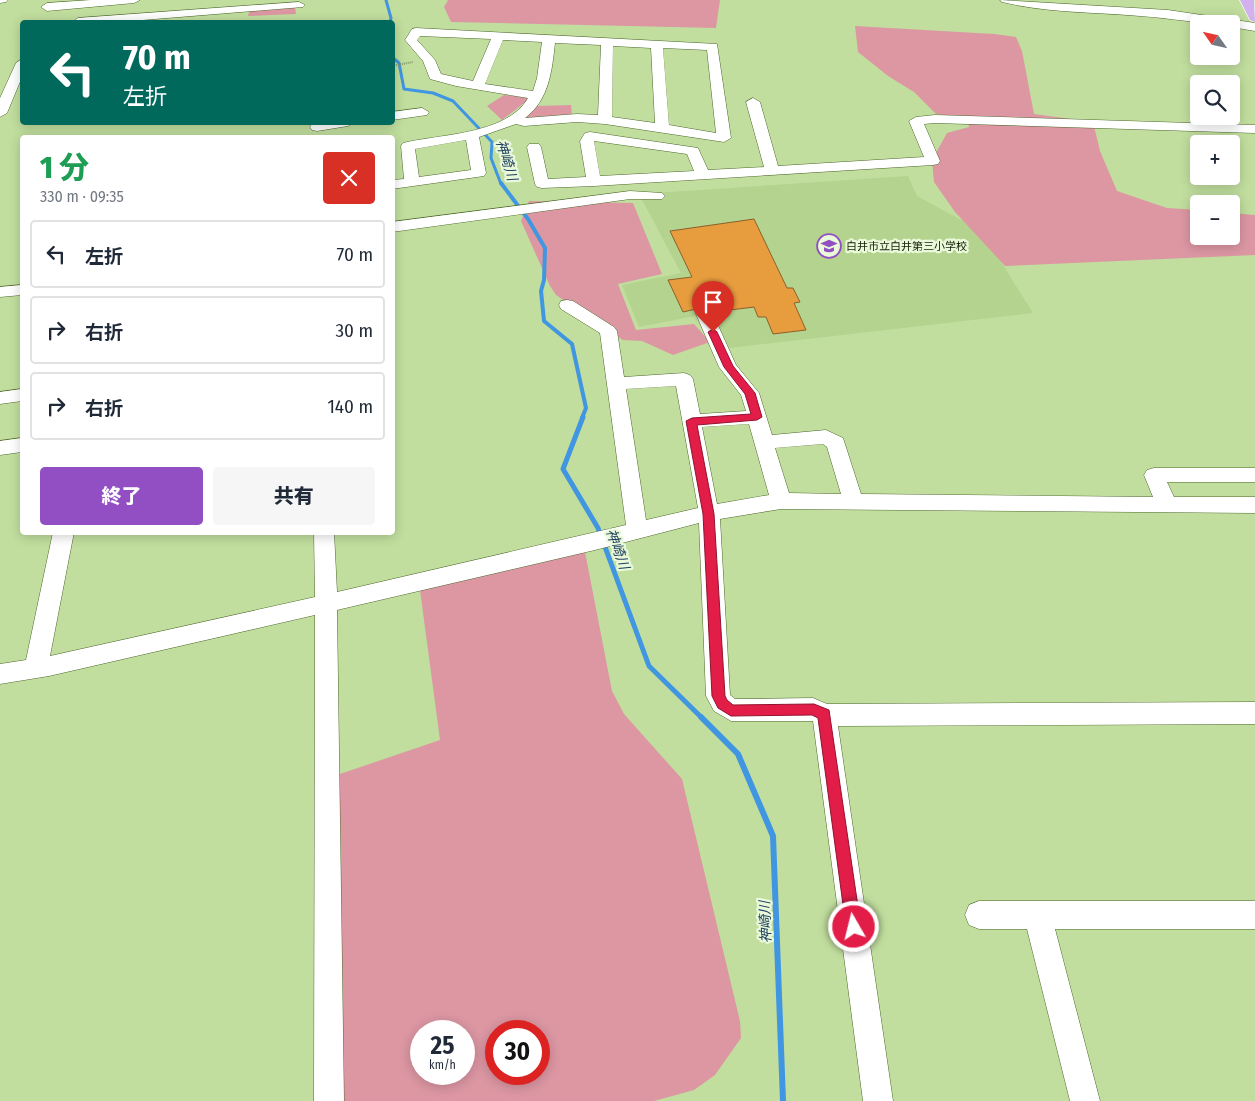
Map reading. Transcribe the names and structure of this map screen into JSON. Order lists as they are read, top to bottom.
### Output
{
  "water": ["神崎川"],
  "places": {
    "school or university": ["白井市立白井第三小学校"]
  },
  "north": "top left",
  "page": {
    "map_buttons": ["+", "−"],
    "turn": ["70 m", "左折"],
    "heading": ["1 分", "330 m · 09:35"],
    "list": [
      {
        "name": "左折",
        "value": "70 m"
      },
      {
        "name": "右折",
        "value": "30 m"
      },
      {
        "name": "右折",
        "value": "140 m"
      }
    ],
    "buttons": ["終了", "共有"],
    "speed": "25 km/h",
    "limit": "30"
  }
}
